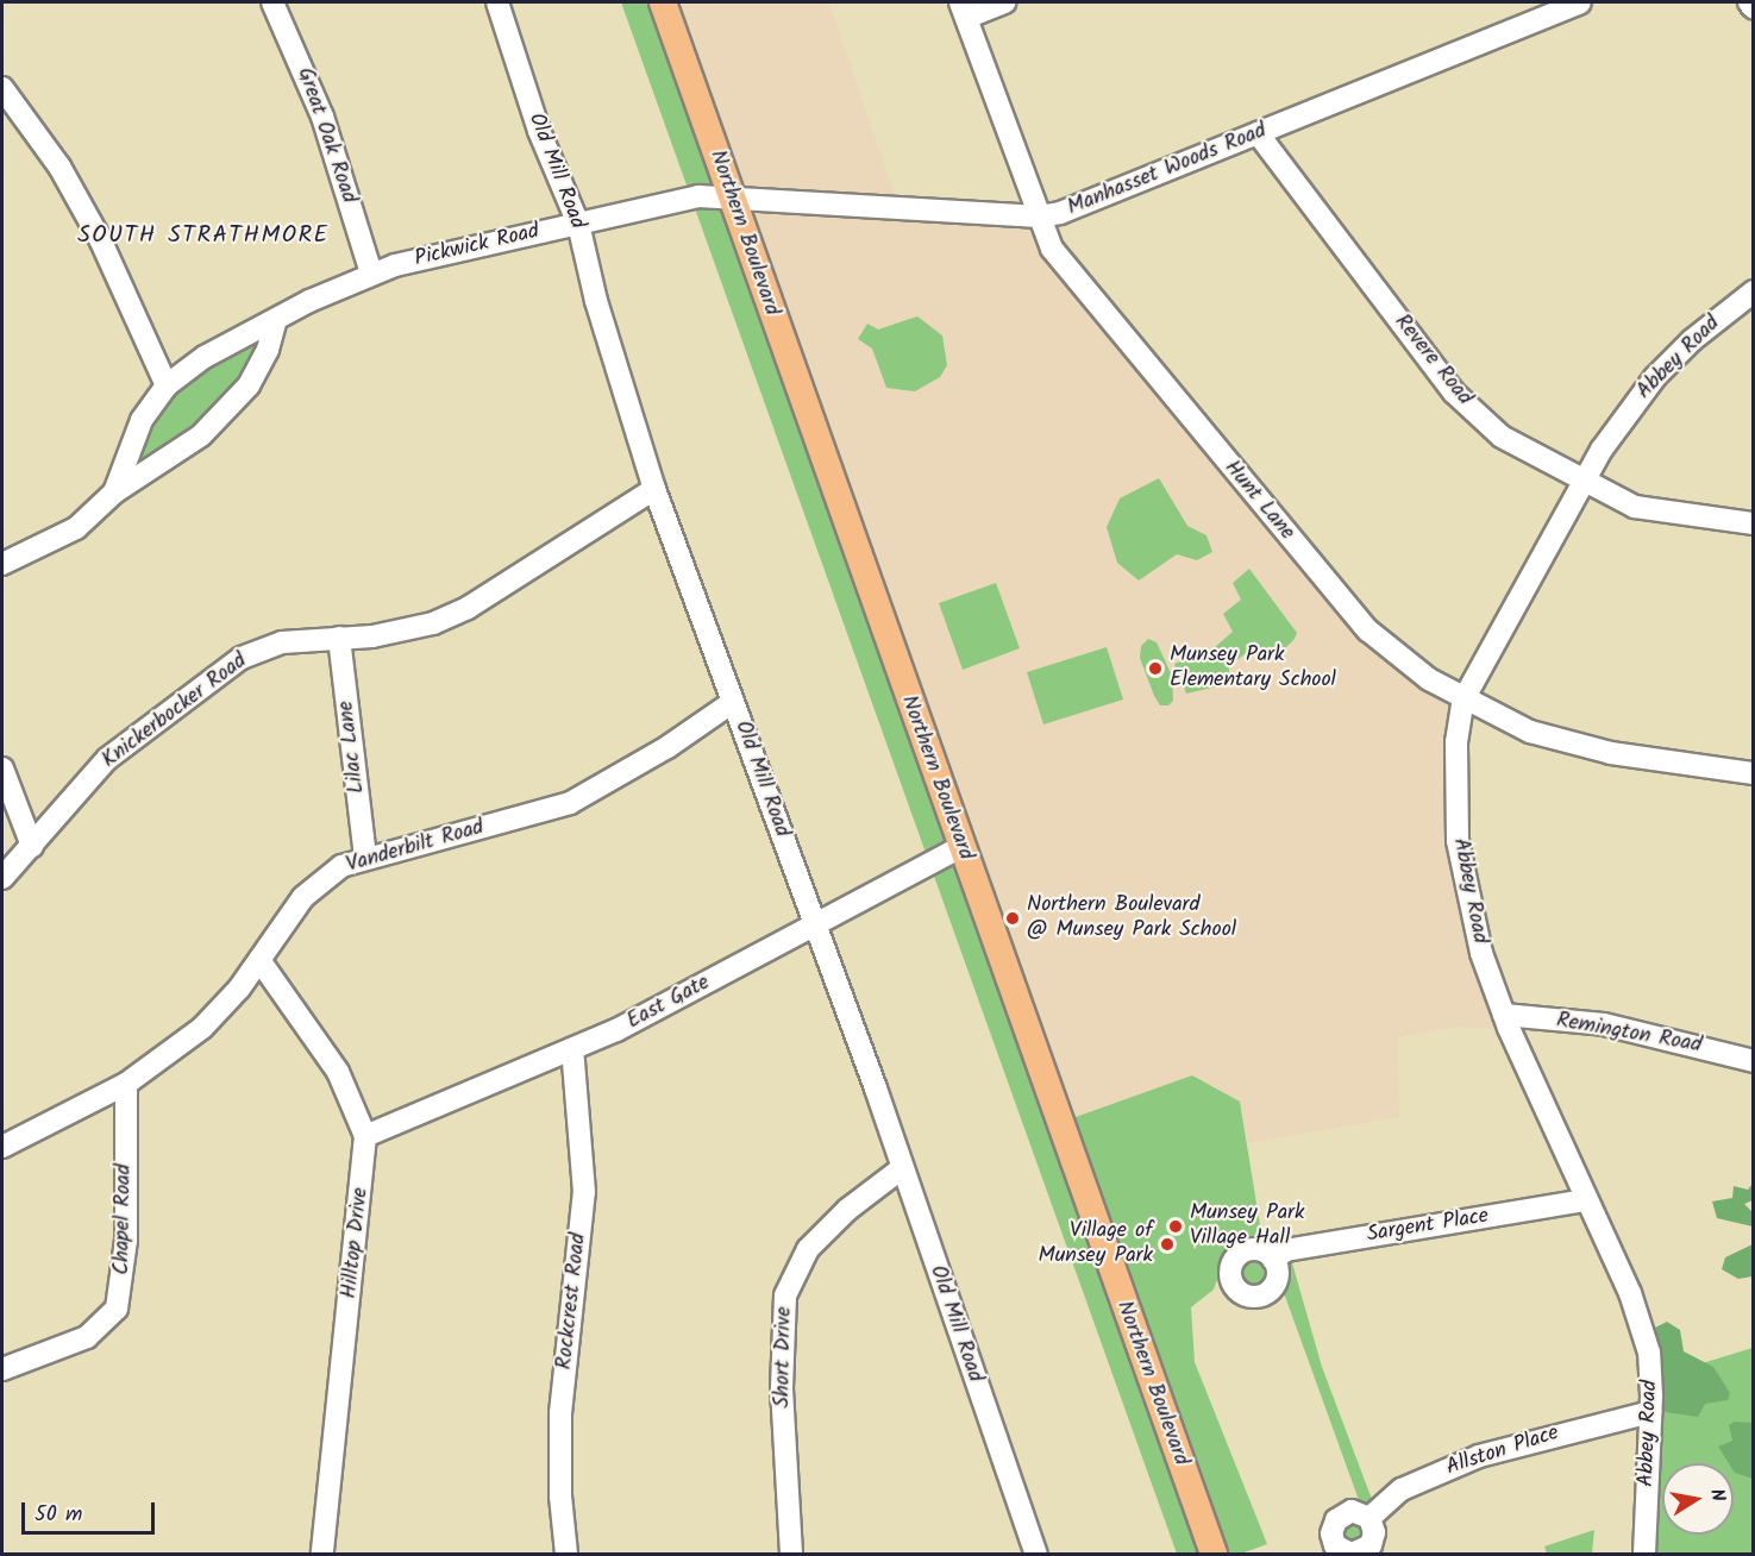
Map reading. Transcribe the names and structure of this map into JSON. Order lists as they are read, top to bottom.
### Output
{
  "streets": {
    "main road": ["Northern Boulevard"],
    "street": [
      "Great Oak Road",
      "Manhasset Woods Road",
      "Old Mill Road",
      "Pickwick Road",
      "Abbey Road",
      "Revere Road",
      "Hunt Lane",
      "Knickerbocker Road",
      "Lilac Lane",
      "Vanderbilt Road",
      "East Gate",
      "Remington Road",
      "Chapel Road",
      "Sargent Place",
      "Hilltop Drive",
      "Rockcrest Road",
      "Short Drive",
      "Allston Place"
    ]
  },
  "crossings": [
    ["Great Oak Road", "Pickwick Road"],
    ["Manhasset Woods Road", "Northern Boulevard"],
    ["Manhasset Woods Road", "Pickwick Road"],
    ["Manhasset Woods Road", "Revere Road"],
    ["Manhasset Woods Road", "Hunt Lane"],
    ["Old Mill Road", "Pickwick Road"],
    ["Old Mill Road", "Knickerbocker Road"],
    ["Old Mill Road", "Vanderbilt Road"],
    ["Old Mill Road", "East Gate"],
    ["Old Mill Road", "Short Drive"],
    ["Northern Boulevard", "Pickwick Road"],
    ["Northern Boulevard", "East Gate"],
    ["Abbey Road", "Revere Road"],
    ["Abbey Road", "Hunt Lane"],
    ["Abbey Road", "Remington Road"],
    ["Abbey Road", "Sargent Place"],
    ["Abbey Road", "Allston Place"],
    ["Knickerbocker Road", "Lilac Lane"],
    ["Lilac Lane", "Vanderbilt Road"],
    ["Vanderbilt Road", "Chapel Road"],
    ["Vanderbilt Road", "Hilltop Drive"],
    ["East Gate", "Hilltop Drive"],
    ["East Gate", "Rockcrest Road"]
  ],
  "districts": ["SOUTH STRATHMORE"],
  "places": [
    "Munsey Park Elementary School",
    "Northern Boulevard @ Munsey Park School",
    "Munsey Park Village Hall",
    "Village of Munsey Park"
  ],
  "scale_bar": "50 m",
  "north": "right"
}
